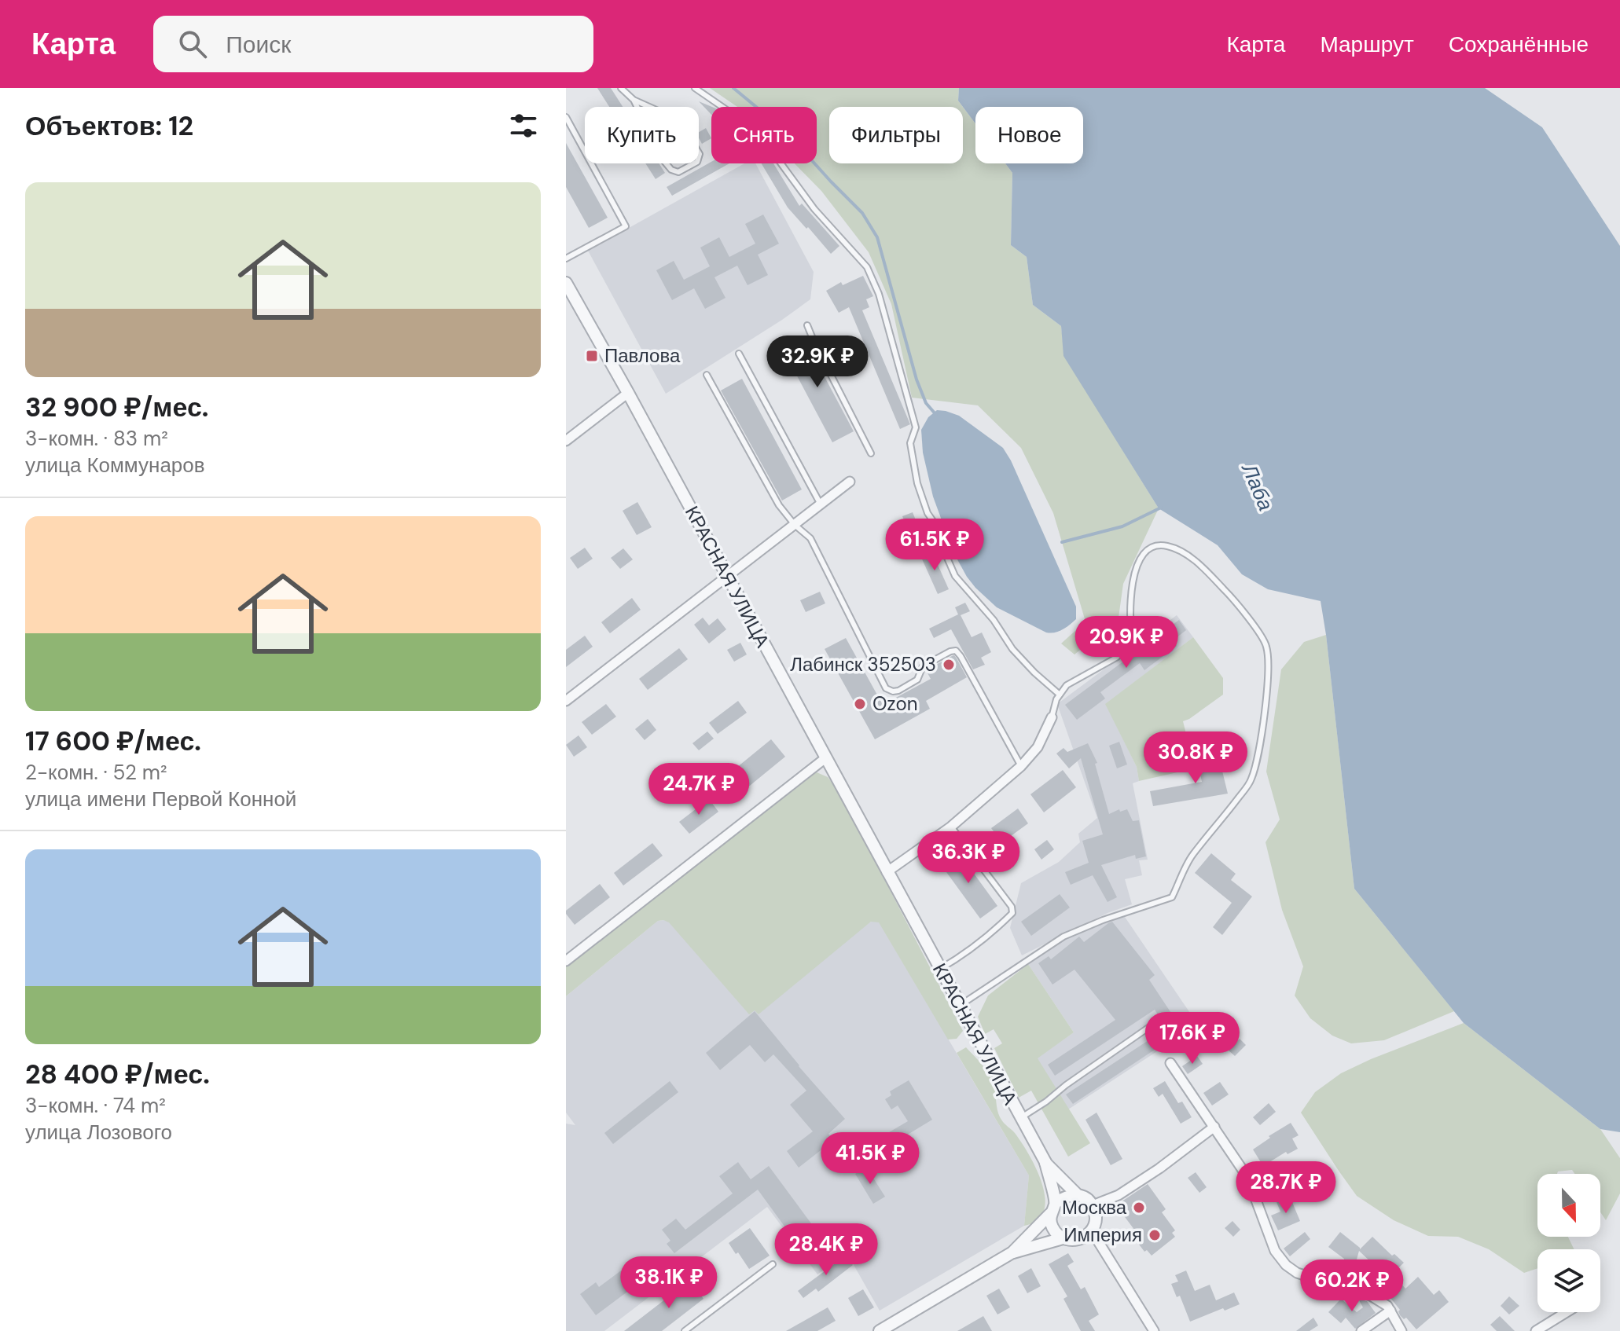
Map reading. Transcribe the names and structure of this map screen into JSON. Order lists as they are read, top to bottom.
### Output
{
  "streets": {
    "street": ["КРАСНАЯ УЛИЦА"]
  },
  "water": ["Лаба"],
  "places": {
    "transit": ["Павлова"],
    "other": [
      "Лабинск 352503",
      "Ozon",
      "Москва",
      "Империя"
    ]
  },
  "north": "bottom",
  "page": {
    "header": "Карта",
    "search": "Поиск",
    "nav": ["Карта", "Маршрут", "Сохранённые"],
    "heading": "Объектов: 12",
    "chip": [
      "Купить",
      "Снять",
      "Фильтры",
      "Новое"
    ],
    "list": [
      {
        "name": "32 900 ₽/мес.",
        "note": "3-комн. · 83 m² · улица Коммунаров"
      },
      {
        "name": "17 600 ₽/мес.",
        "note": "2-комн. · 52 m² · улица имени Первой Конной"
      },
      {
        "name": "28 400 ₽/мес.",
        "note": "3-комн. · 74 m² · улица Лозового"
      }
    ],
    "price": [
      "32.9K ₽",
      "61.5K ₽",
      "20.9K ₽",
      "30.8K ₽",
      "24.7K ₽",
      "36.3K ₽",
      "17.6K ₽",
      "41.5K ₽",
      "28.7K ₽",
      "28.4K ₽",
      "38.1K ₽",
      "60.2K ₽"
    ]
  }
}
